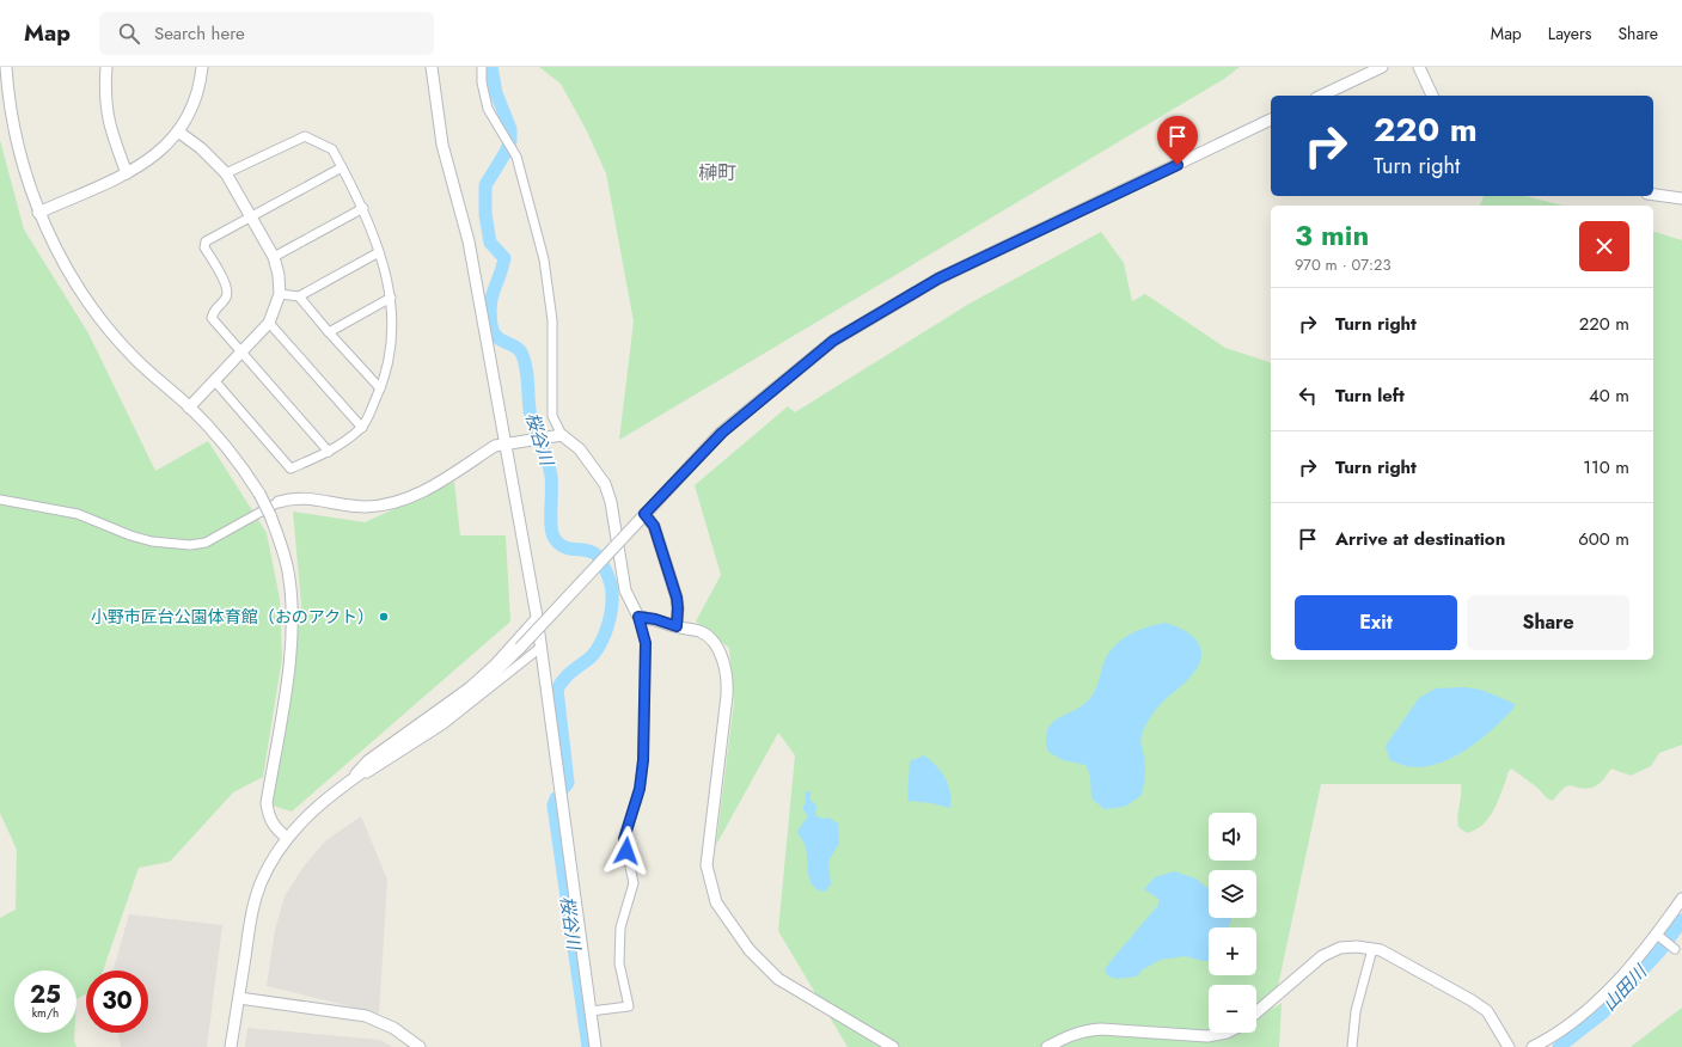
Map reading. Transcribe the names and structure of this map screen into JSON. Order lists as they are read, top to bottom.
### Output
{
  "districts": ["榊町"],
  "water": ["桜谷川", "山田川"],
  "places": ["小野市匠台公園体育館（おのアクト）"],
  "page": {
    "header": "Map",
    "search": "Search here",
    "nav": ["Map", "Layers", "Share"],
    "turn": ["220 m", "Turn right"],
    "heading": ["3 min", "970 m · 07:23"],
    "list": [
      {
        "name": "Turn right",
        "value": "220 m"
      },
      {
        "name": "Turn left",
        "value": "40 m"
      },
      {
        "name": "Turn right",
        "value": "110 m"
      },
      {
        "name": "Arrive at destination",
        "value": "600 m"
      }
    ],
    "buttons": ["Exit", "Share"],
    "map_buttons": ["+", "−"],
    "speed": "25 km/h",
    "limit": "30"
  }
}
